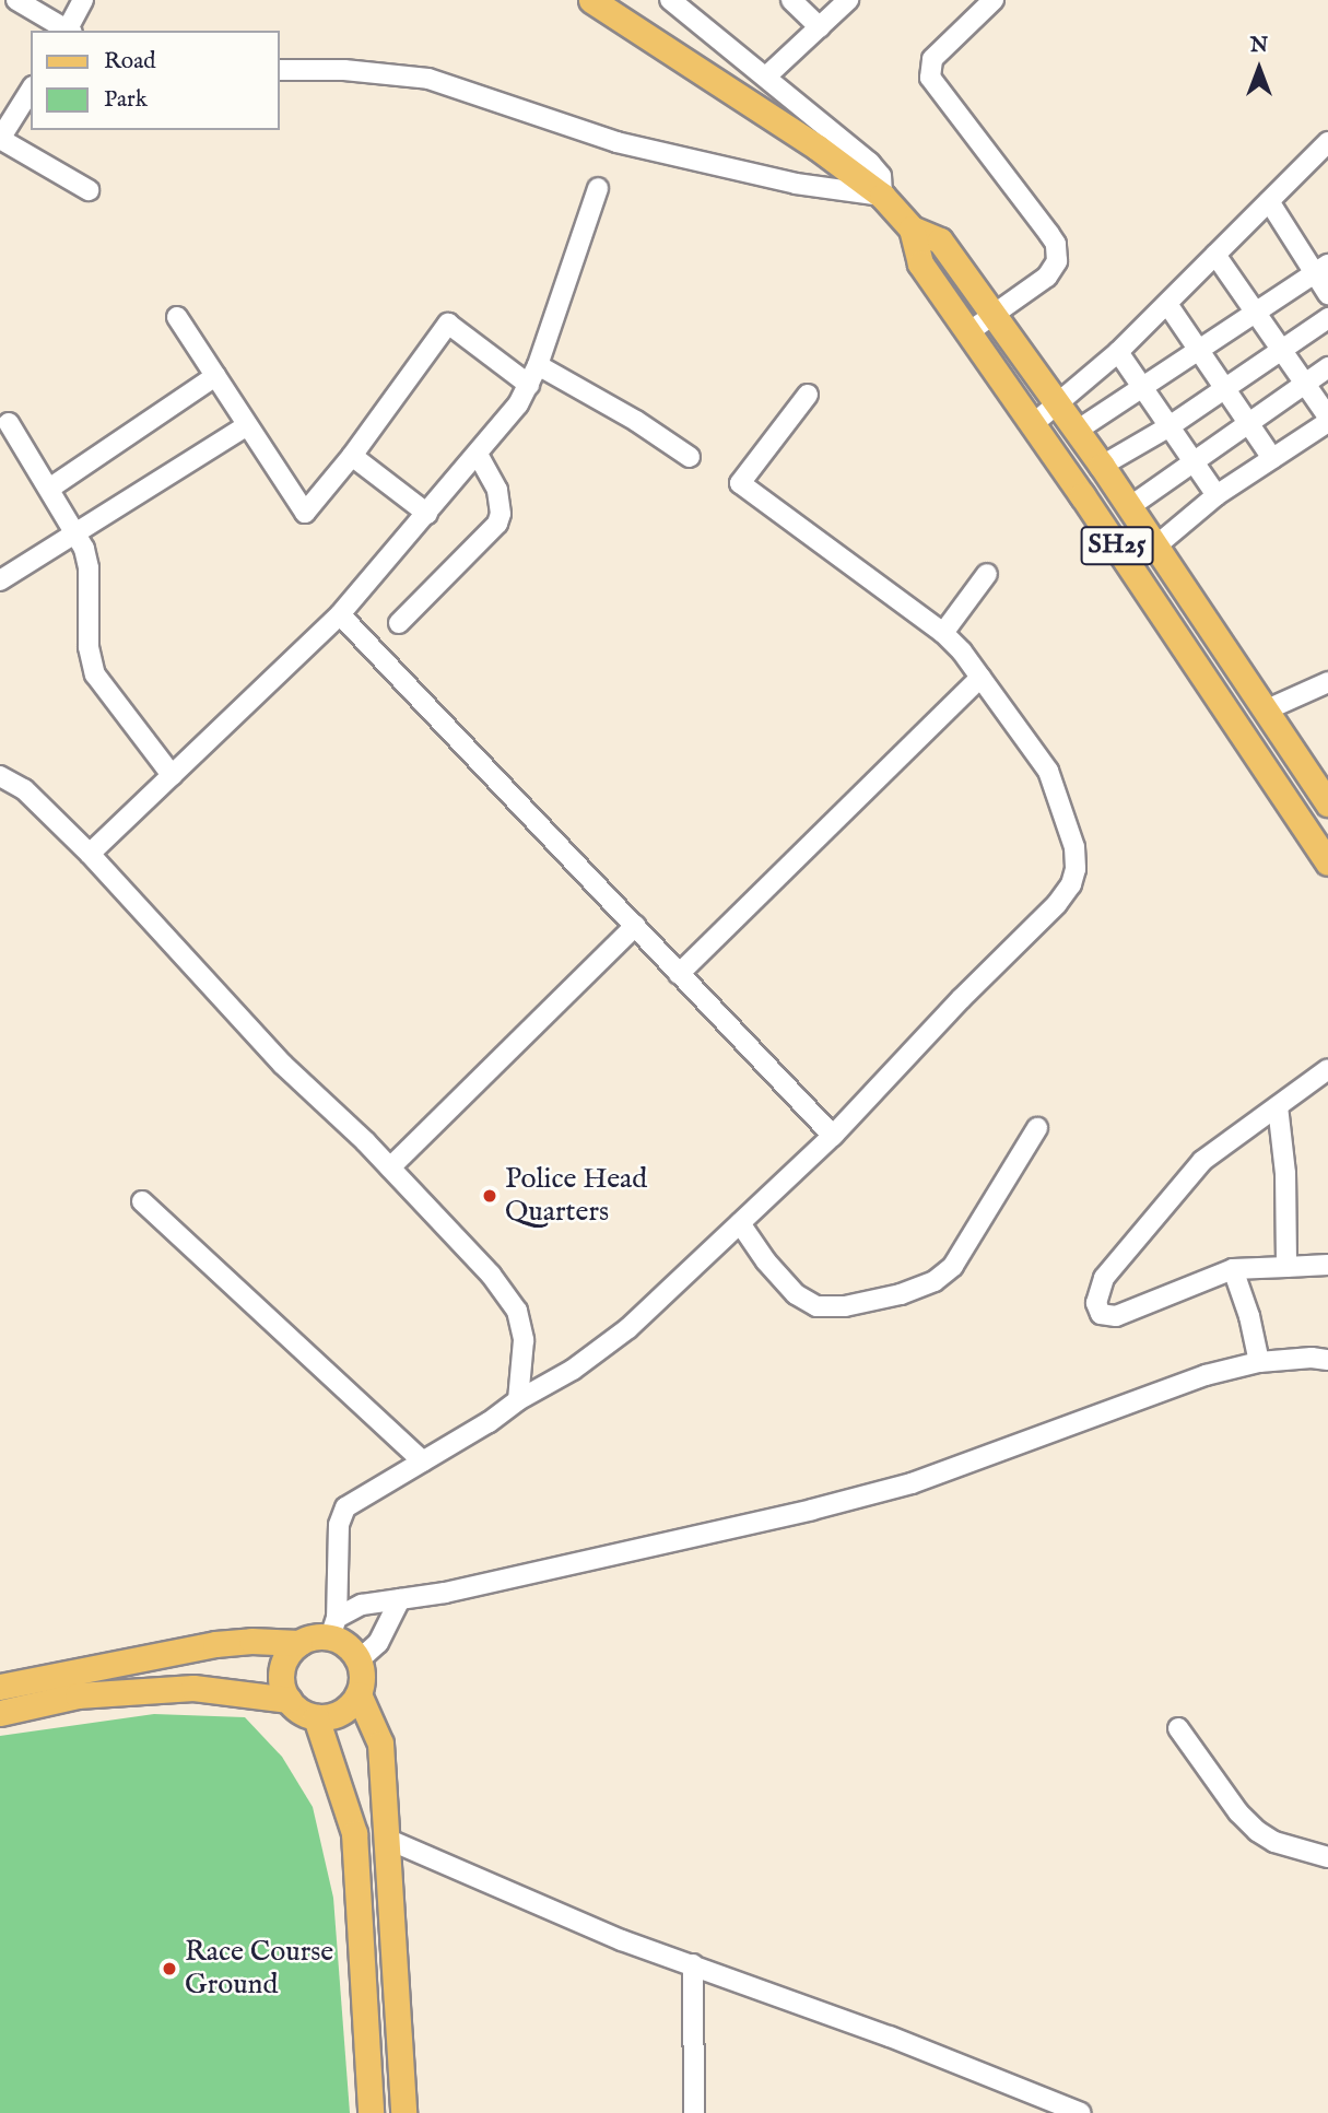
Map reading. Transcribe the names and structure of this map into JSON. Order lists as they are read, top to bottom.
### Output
{
  "streets": {
    "main road": ["SH25"]
  },
  "places": ["Police Head Quarters", "Race Course Ground"],
  "legend": ["Road", "Park"],
  "north": "top"
}
